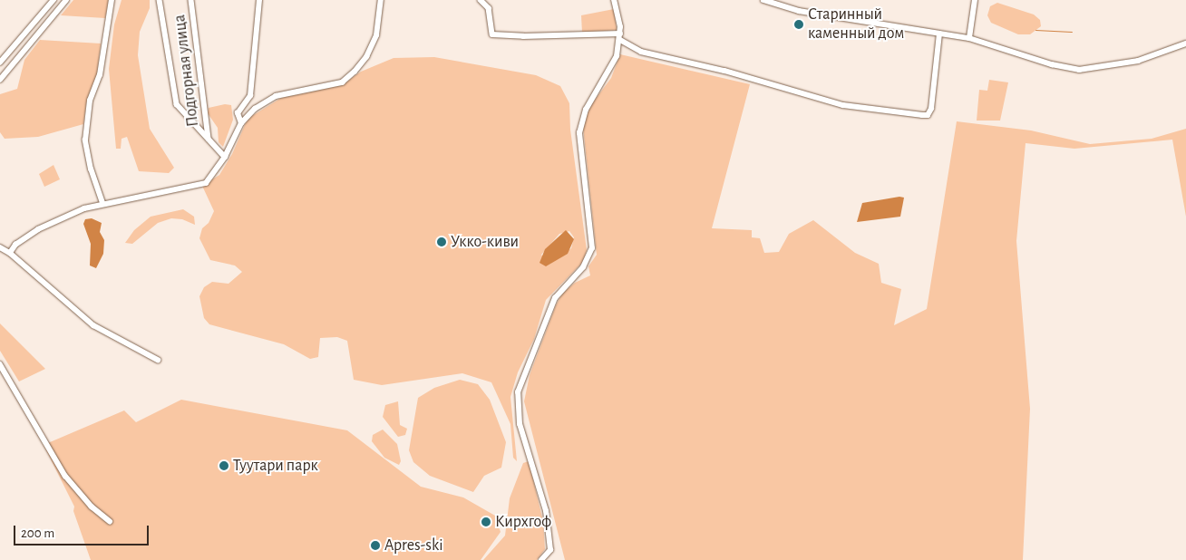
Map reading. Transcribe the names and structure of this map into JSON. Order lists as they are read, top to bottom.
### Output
{
  "streets": {
    "street": ["Подгорная улица"]
  },
  "places": [
    "Старинный каменный дом",
    "Укко-киви",
    "Туутари парк",
    "Кирхгоф",
    "Apres-ski"
  ],
  "scale_bar": "200 m"
}
